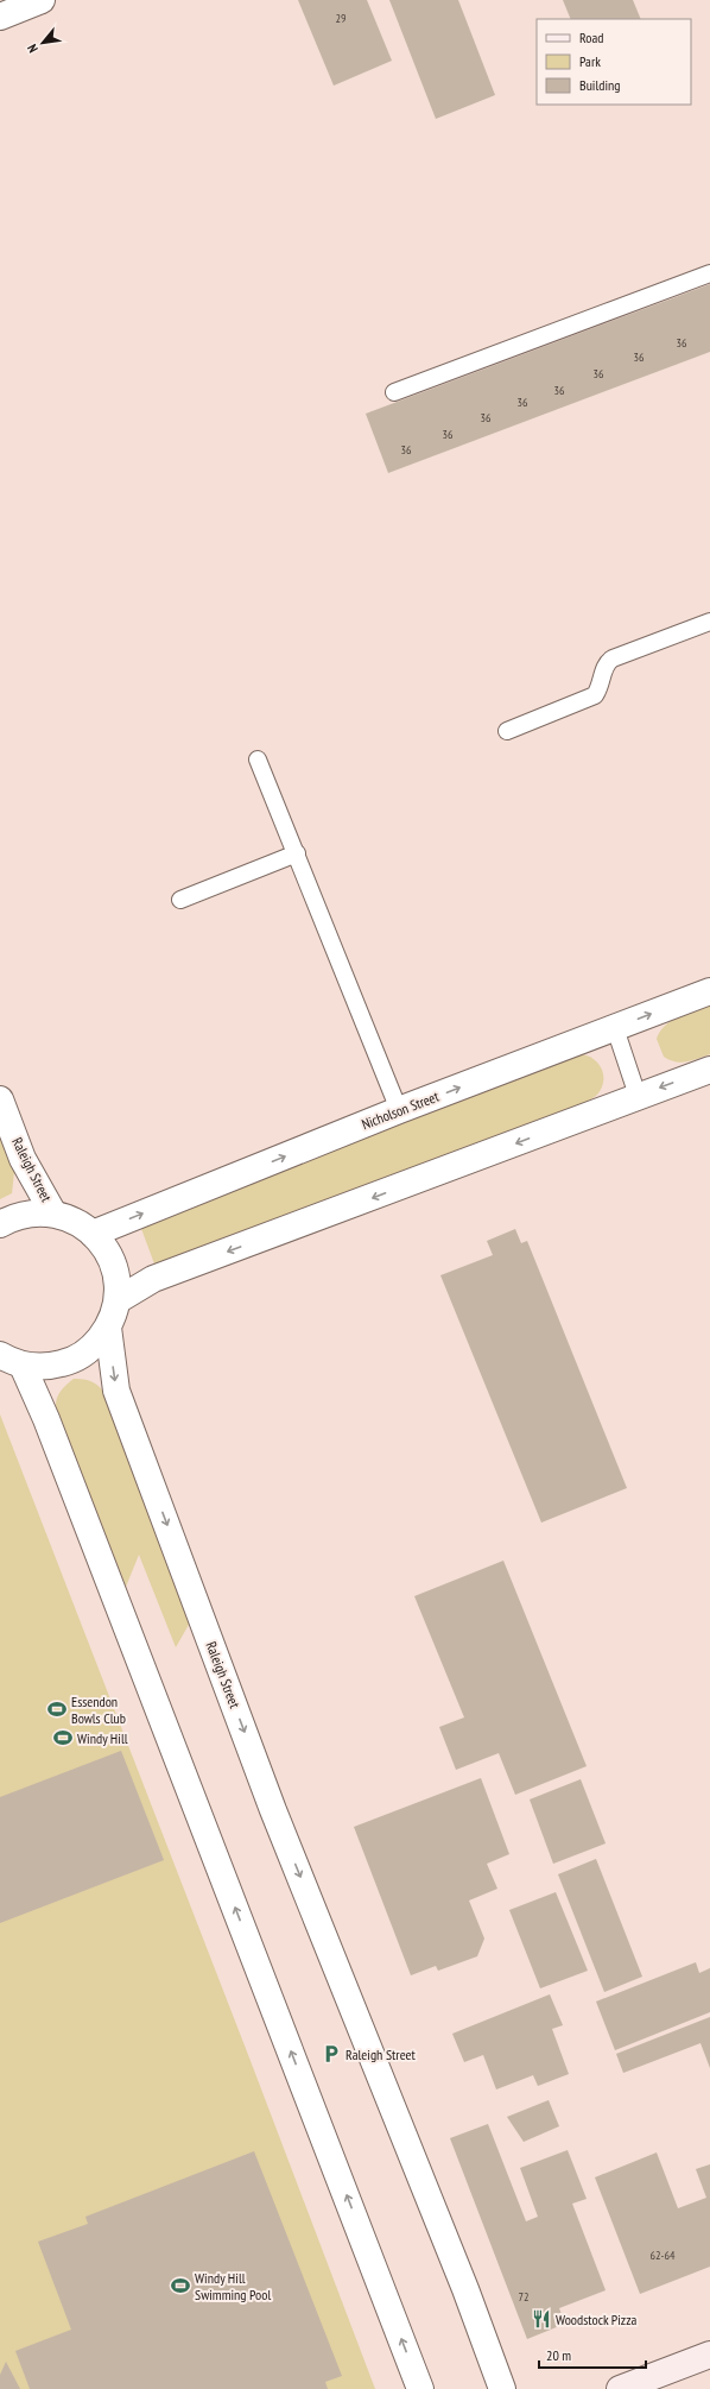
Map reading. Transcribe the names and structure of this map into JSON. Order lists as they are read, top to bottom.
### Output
{
  "streets": {
    "street": ["Nicholson Street", "Raleigh Street"]
  },
  "places": {
    "sports": ["Essendon Bowls Club", "Windy Hill", "Windy Hill Swimming Pool"],
    "parking": ["Raleigh Street"],
    "restaurant": ["Woodstock Pizza"]
  },
  "house_numbers": [
    "29",
    "36",
    "36",
    "36",
    "36",
    "36",
    "36",
    "36",
    "36",
    "62-64",
    "72"
  ],
  "legend": ["Road", "Park", "Building"],
  "scale_bar": "20 m",
  "north": "bottom left"
}
